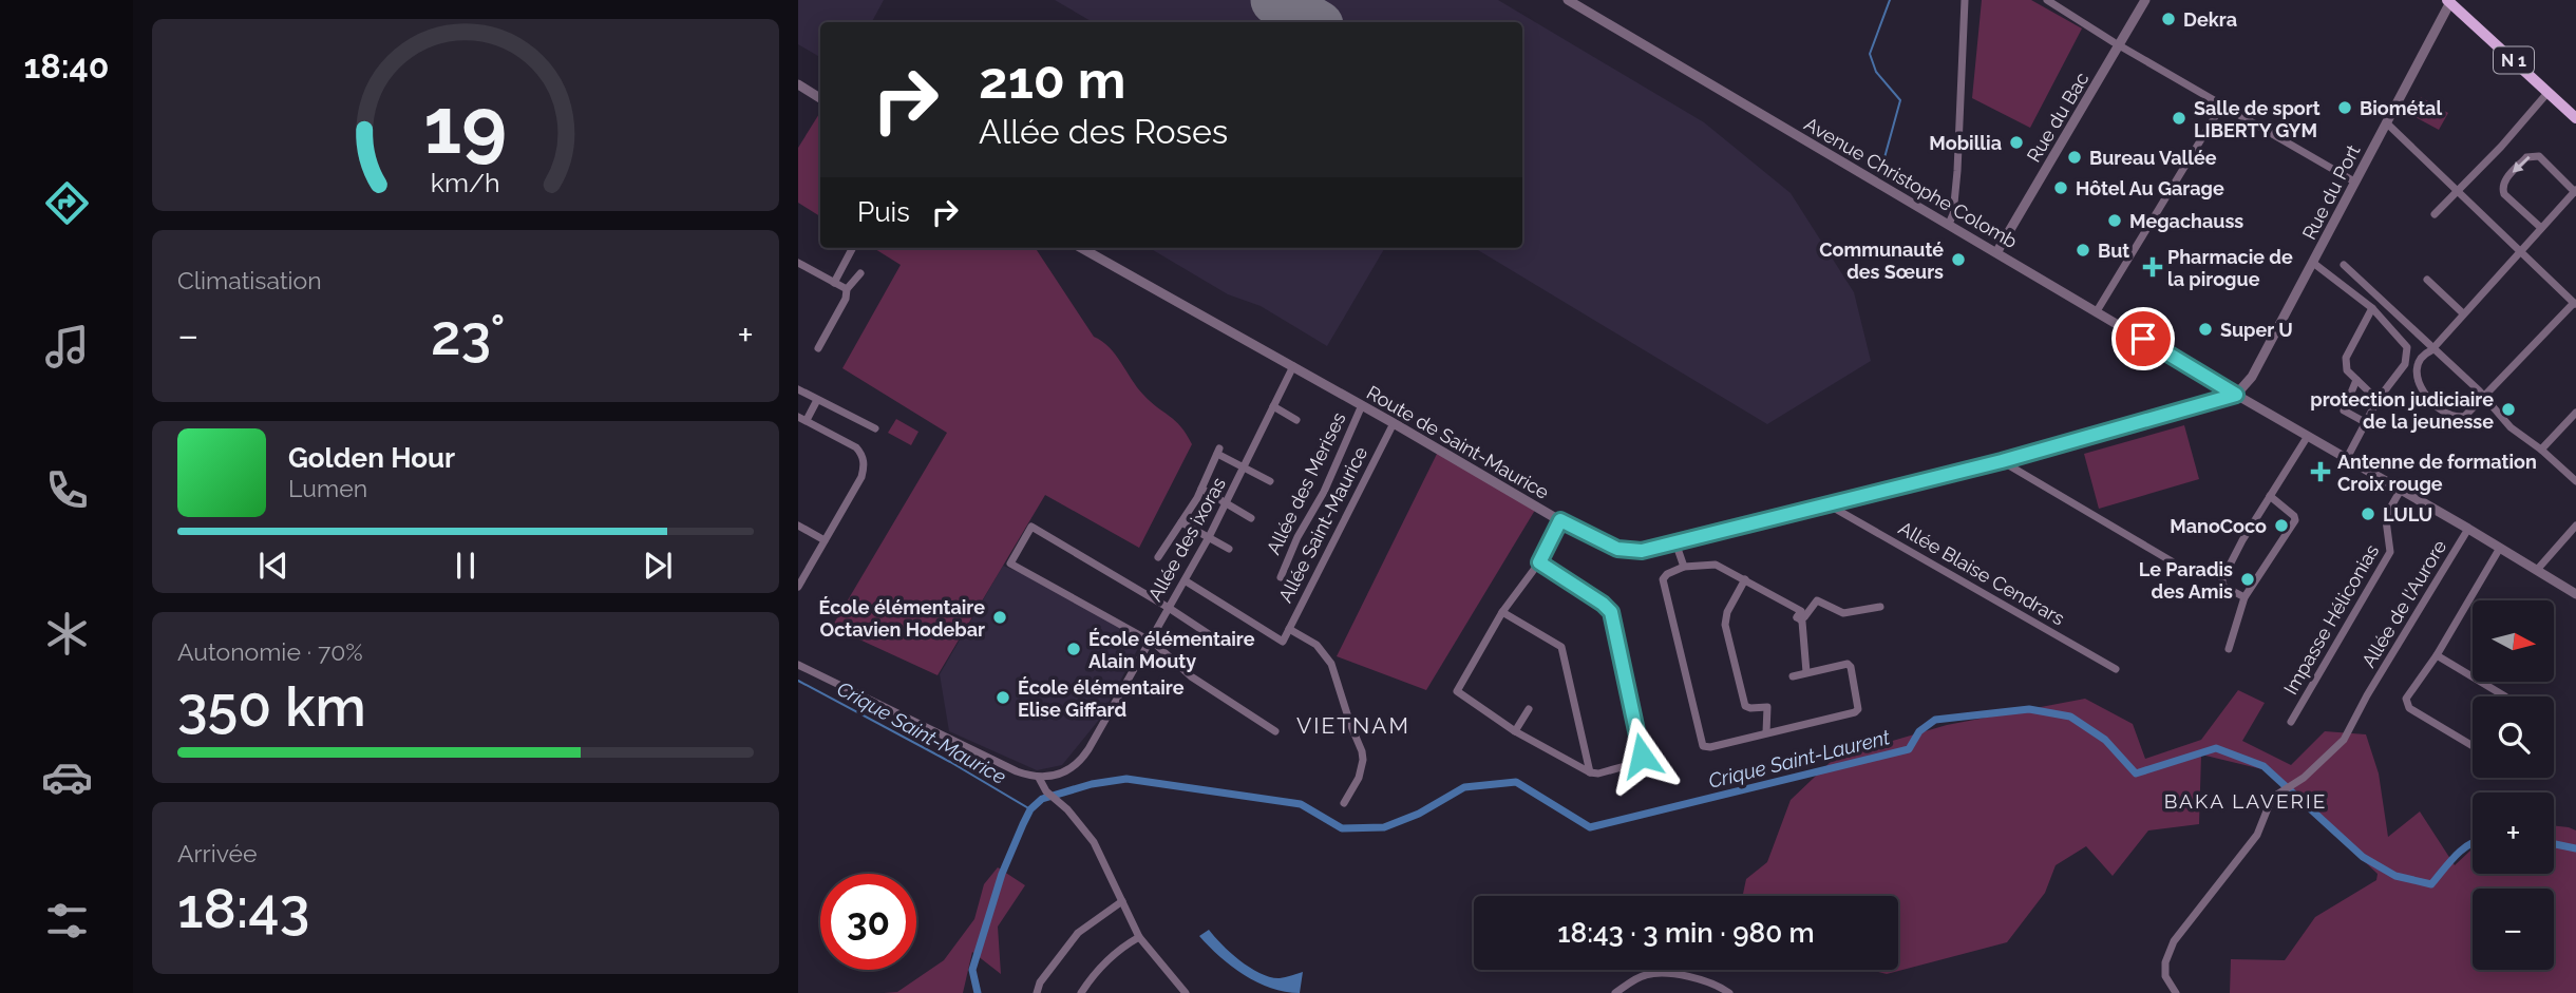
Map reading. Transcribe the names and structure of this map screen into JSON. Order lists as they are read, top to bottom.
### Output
{
  "streets": {
    "main road": ["N 1"],
    "street": [
      "Rue du Bac",
      "Avenue Christophe Colomb",
      "Rue du Port",
      "Route de Saint-Maurice",
      "Allée des Merises",
      "Allée Saint-Maurice",
      "Allée des ixoras",
      "Allée Blaise Cendrars",
      "Allée de l'Aurore",
      "Impasse Héliconias"
    ]
  },
  "crossings": [
    ["N 1", "Rue du Port"],
    ["Rue du Bac", "Avenue Christophe Colomb"],
    ["Avenue Christophe Colomb", "Rue du Port"],
    ["Avenue Christophe Colomb", "Route de Saint-Maurice"],
    ["Avenue Christophe Colomb", "Allée de l'Aurore"],
    ["Avenue Christophe Colomb", "Impasse Héliconias"],
    ["Rue du Port", "Route de Saint-Maurice"],
    ["Route de Saint-Maurice", "Allée des Merises"],
    ["Route de Saint-Maurice", "Allée Saint-Maurice"],
    ["Route de Saint-Maurice", "Allée des ixoras"],
    ["Route de Saint-Maurice", "Allée Blaise Cendrars"],
    ["Allée Saint-Maurice", "Allée des ixoras"]
  ],
  "districts": ["VIETNAM", "BAKA LAVERIE"],
  "water": ["Crique Saint-Maurice", "Crique Saint-Laurent"],
  "places": {
    "other": [
      "Dekra",
      "Biométal",
      "Salle de sport LIBERTY GYM",
      "Mobillia",
      "Bureau Vallée",
      "Hôtel Au Garage",
      "Megachauss",
      "But",
      "Communauté des Sœurs",
      "Super U",
      "protection judiciaire de la jeunesse",
      "LULU",
      "ManoCoco",
      "Le Paradis des Amis",
      "École élémentaire Octavien Hodebar",
      "École élémentaire Alain Mouty",
      "École élémentaire Elise Giffard"
    ],
    "health": ["Pharmacie de la pirogue", "Antenne de formation Croix rouge"]
  },
  "north": "right",
  "page": {
    "tabs": "18:40",
    "turn": ["210 m", "Allée des Roses"],
    "then": "Puis",
    "tile": [
      "Climatisation",
      ["Autonomie · 70%", "350 km"],
      ["Arrivée", "18:43"]
    ],
    "heat": ["−", "23°", "+"],
    "song": ["Golden Hour", "Lumen"],
    "map_buttons": ["+", "−"],
    "limit": "30",
    "trip": "18:43 · 3 min · 980 m",
    "gauge": ["19", "km/h"]
  }
}
